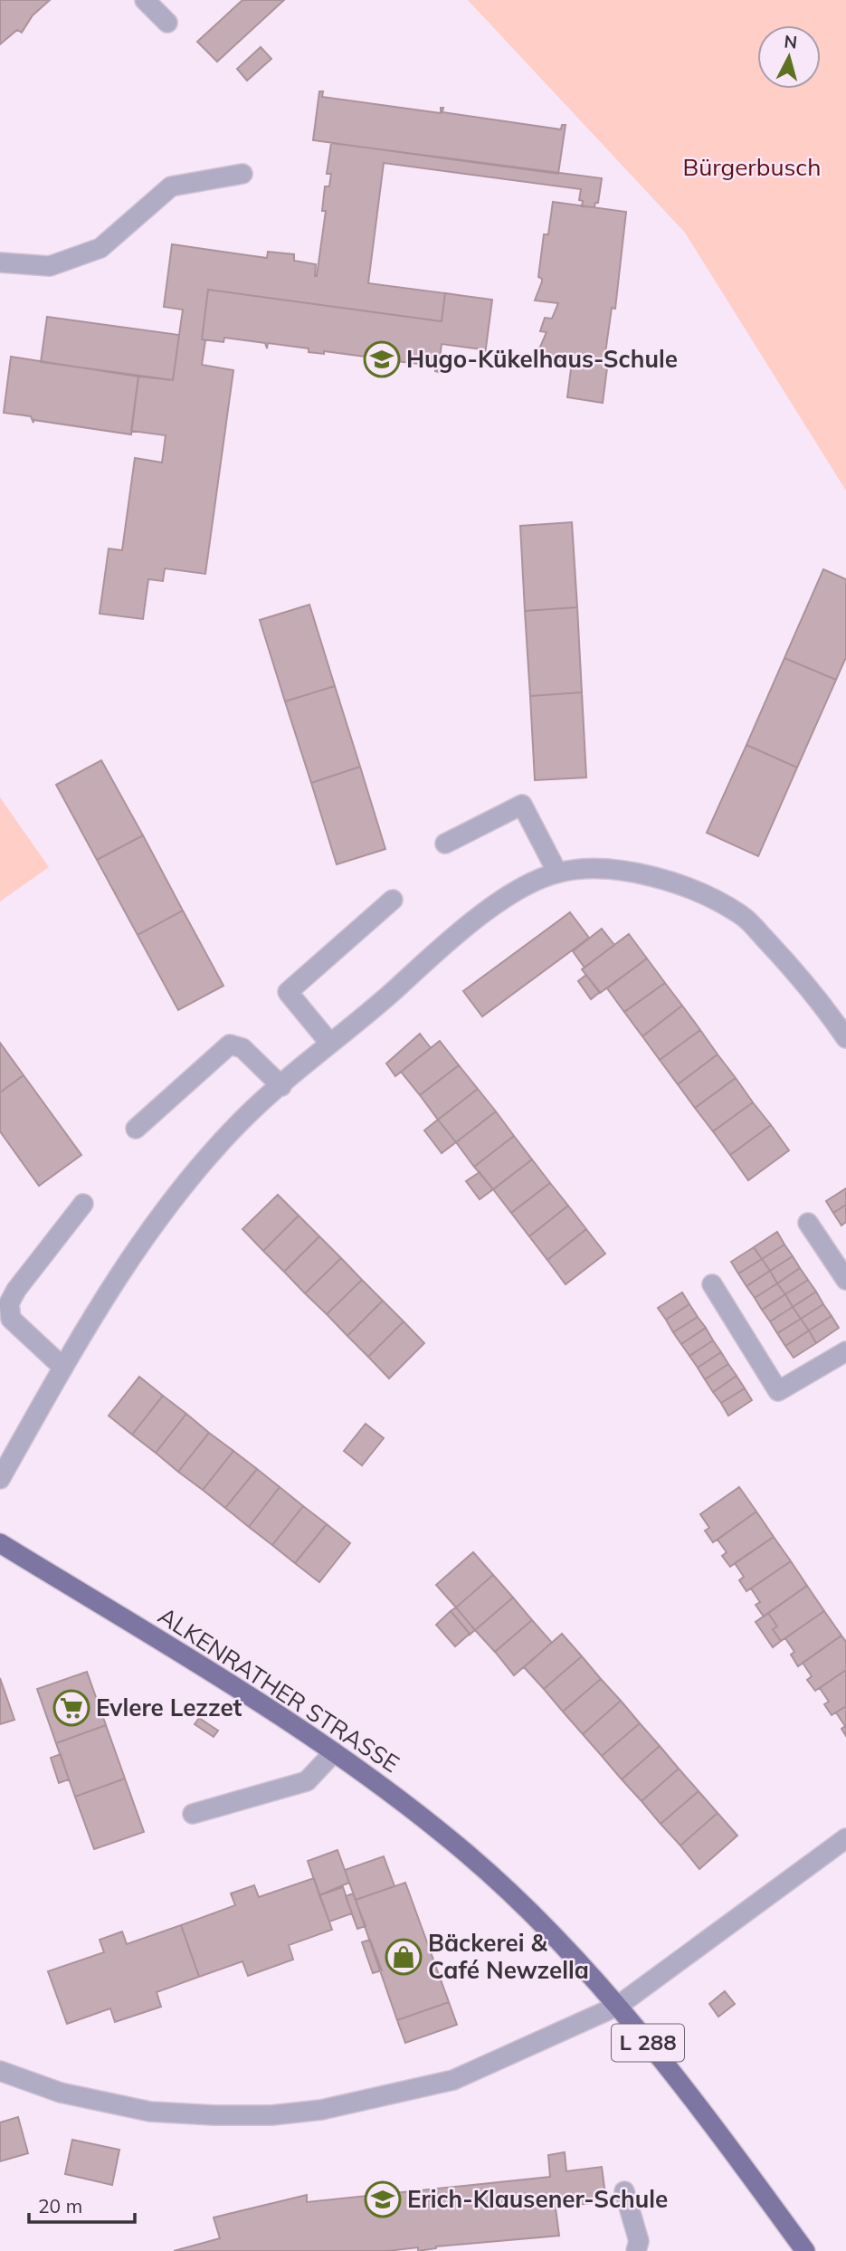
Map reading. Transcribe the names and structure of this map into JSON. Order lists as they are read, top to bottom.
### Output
{
  "streets": {
    "main road": ["ALKENRATHER STRASSE", "L 288"]
  },
  "parks": ["Bürgerbusch"],
  "places": {
    "school or university": ["Hugo-Kükelhaus-Schule", "Erich-Klausener-Schule"],
    "supermarket": ["Evlere Lezzet"],
    "shop": ["Bäckerei & Café Newzella"]
  },
  "scale_bar": "20 m",
  "north": "top"
}
